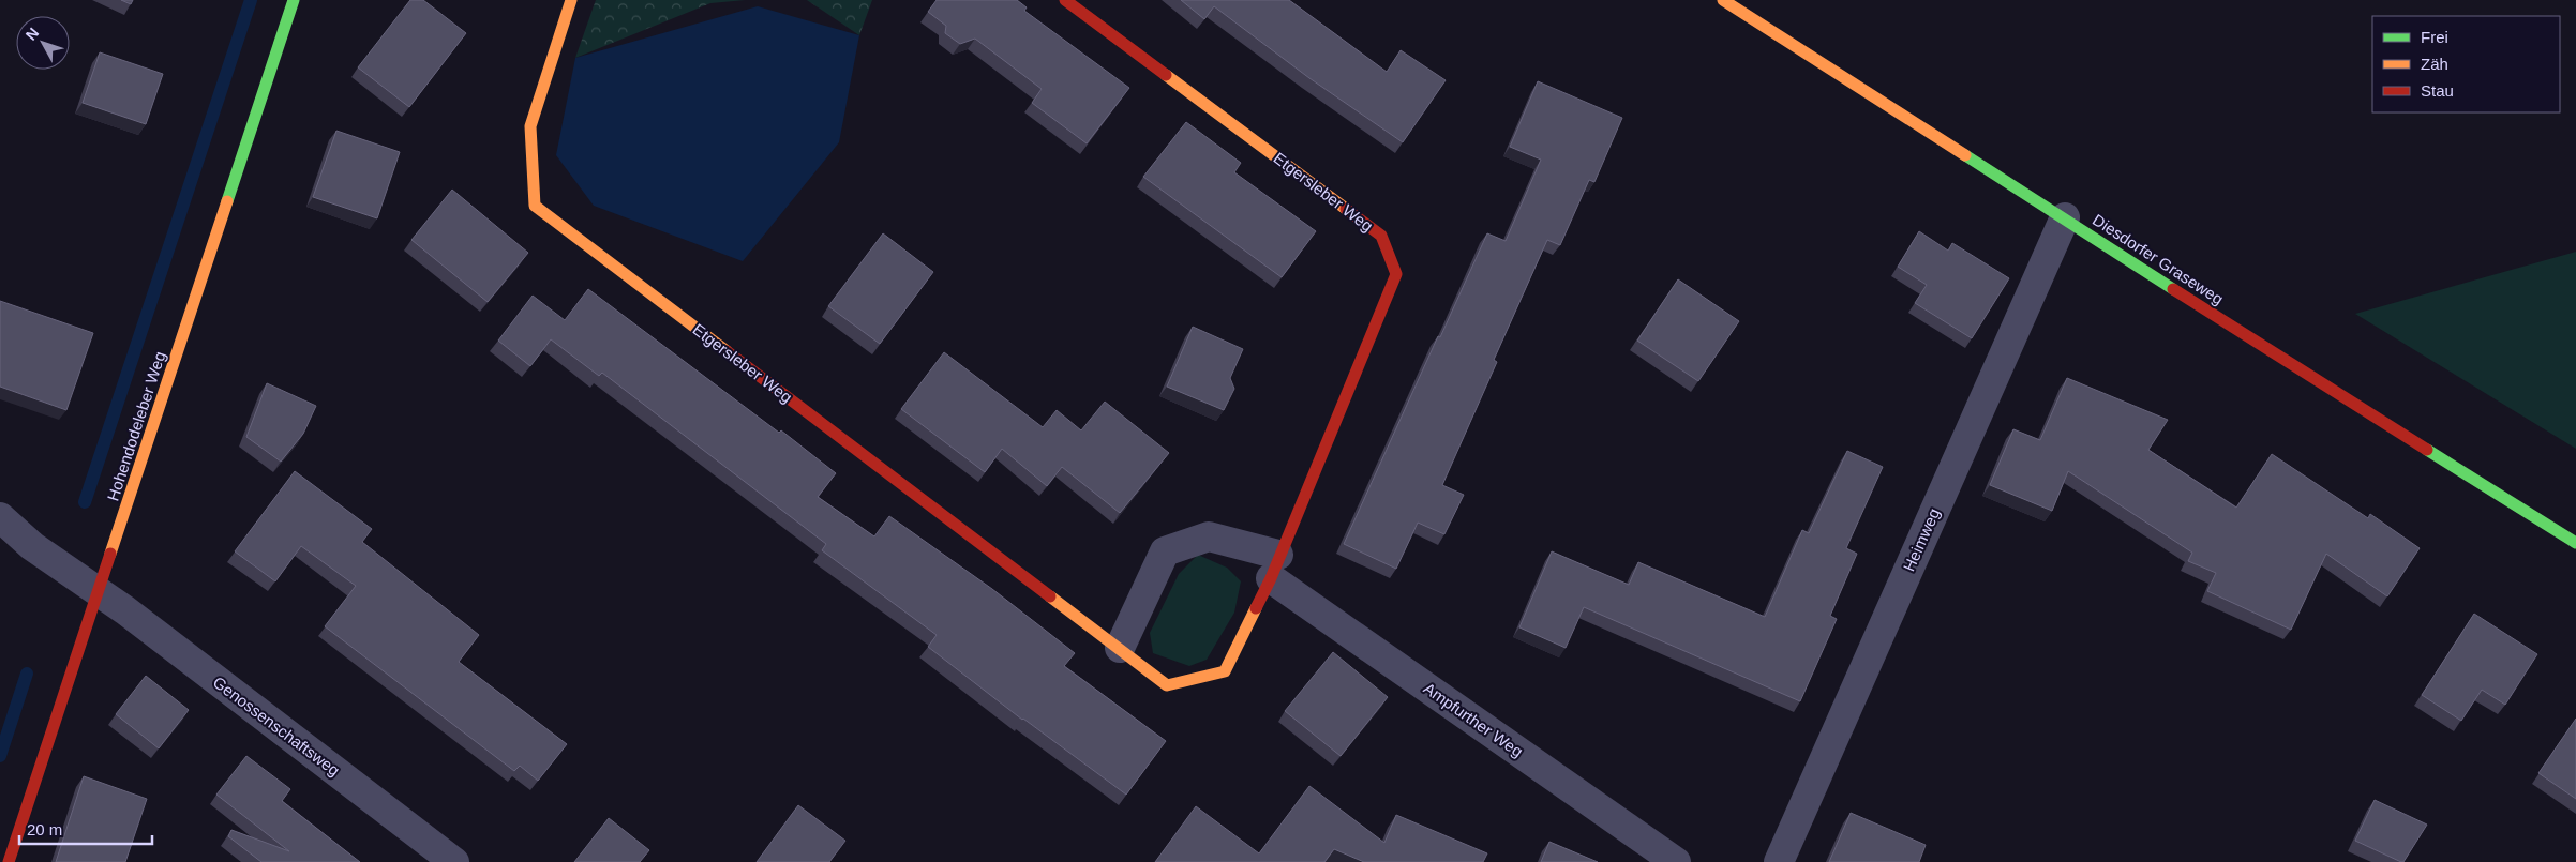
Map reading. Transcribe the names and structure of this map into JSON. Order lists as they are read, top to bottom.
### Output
{
  "streets": {
    "street": [
      "Etgersleber Weg",
      "Diesdorfer Graseweg",
      "Hohendodeleber Weg",
      "Heimweg",
      "Ampfurther Weg",
      "Genossenschaftsweg"
    ]
  },
  "crossings": [
    ["Etgersleber Weg", "Ampfurther Weg"],
    ["Diesdorfer Graseweg", "Heimweg"],
    ["Hohendodeleber Weg", "Genossenschaftsweg"]
  ],
  "legend": ["Frei", "Zäh", "Stau"],
  "scale_bar": "20 m",
  "north": "top left"
}
